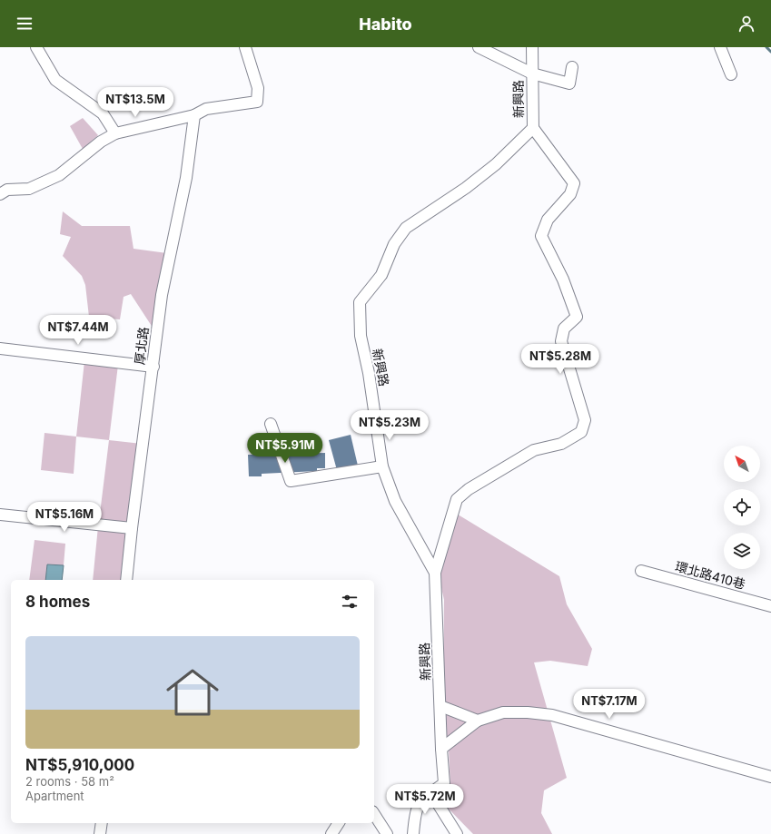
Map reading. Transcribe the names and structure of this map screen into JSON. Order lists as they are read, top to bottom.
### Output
{
  "streets": {
    "street": ["新興路", "厚北路", "環北路410巷"]
  },
  "north": "top left",
  "page": {
    "header": "Habito",
    "price": [
      "NT$13.5M",
      "NT$7.44M",
      "NT$5.28M",
      "NT$5.23M",
      "NT$5.91M",
      "NT$5.16M",
      "NT$7.17M",
      "NT$5.72M"
    ],
    "heading": "8 homes",
    "list": [
      {
        "name": "NT$5,910,000",
        "note": "2 rooms · 58 m² · Apartment"
      }
    ]
  }
}
